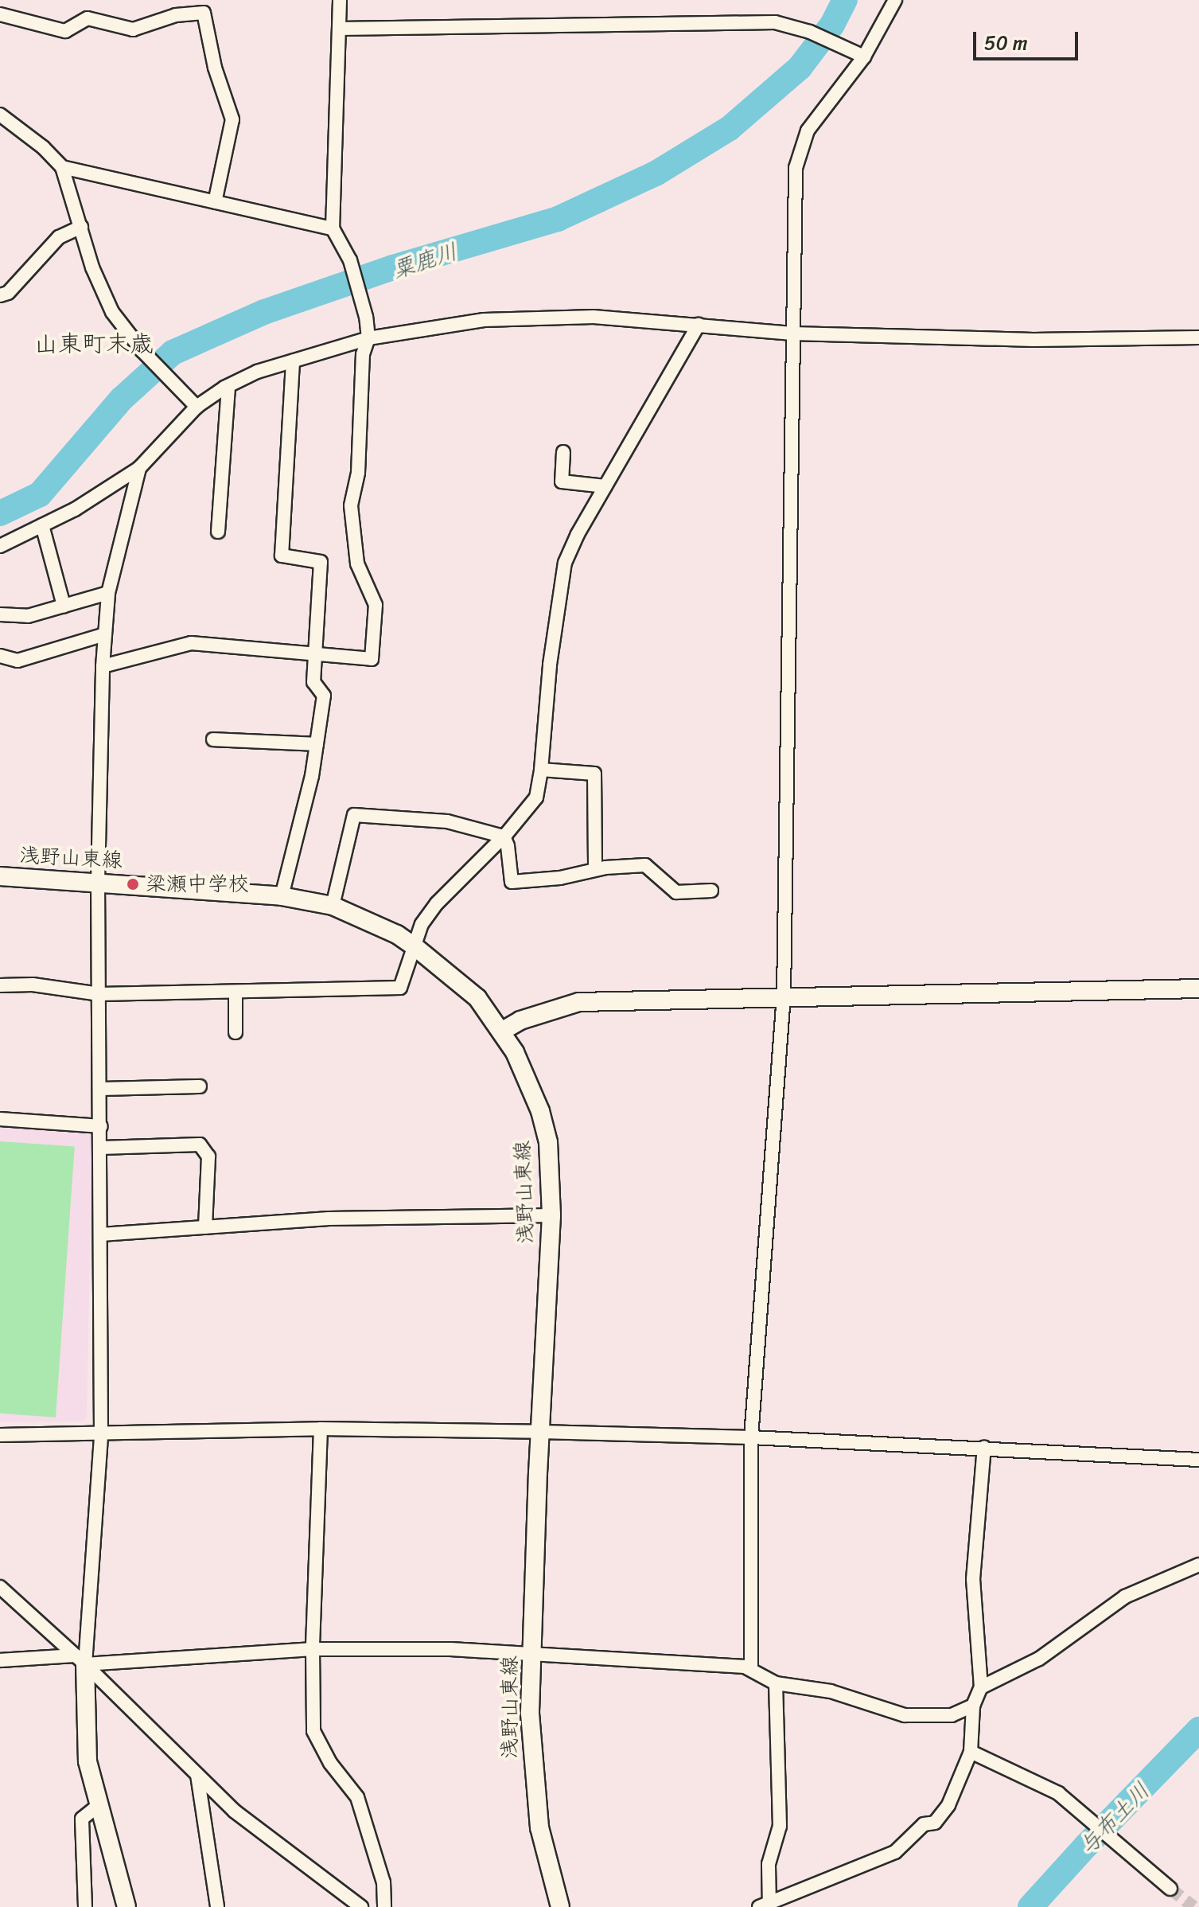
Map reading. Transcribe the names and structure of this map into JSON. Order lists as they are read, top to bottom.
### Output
{
  "streets": {
    "main road": ["浅野山東線"]
  },
  "districts": ["山東町末歳"],
  "water": ["粟鹿川", "与布土川"],
  "places": ["梁瀬中学校"],
  "scale_bar": "50 m"
}
